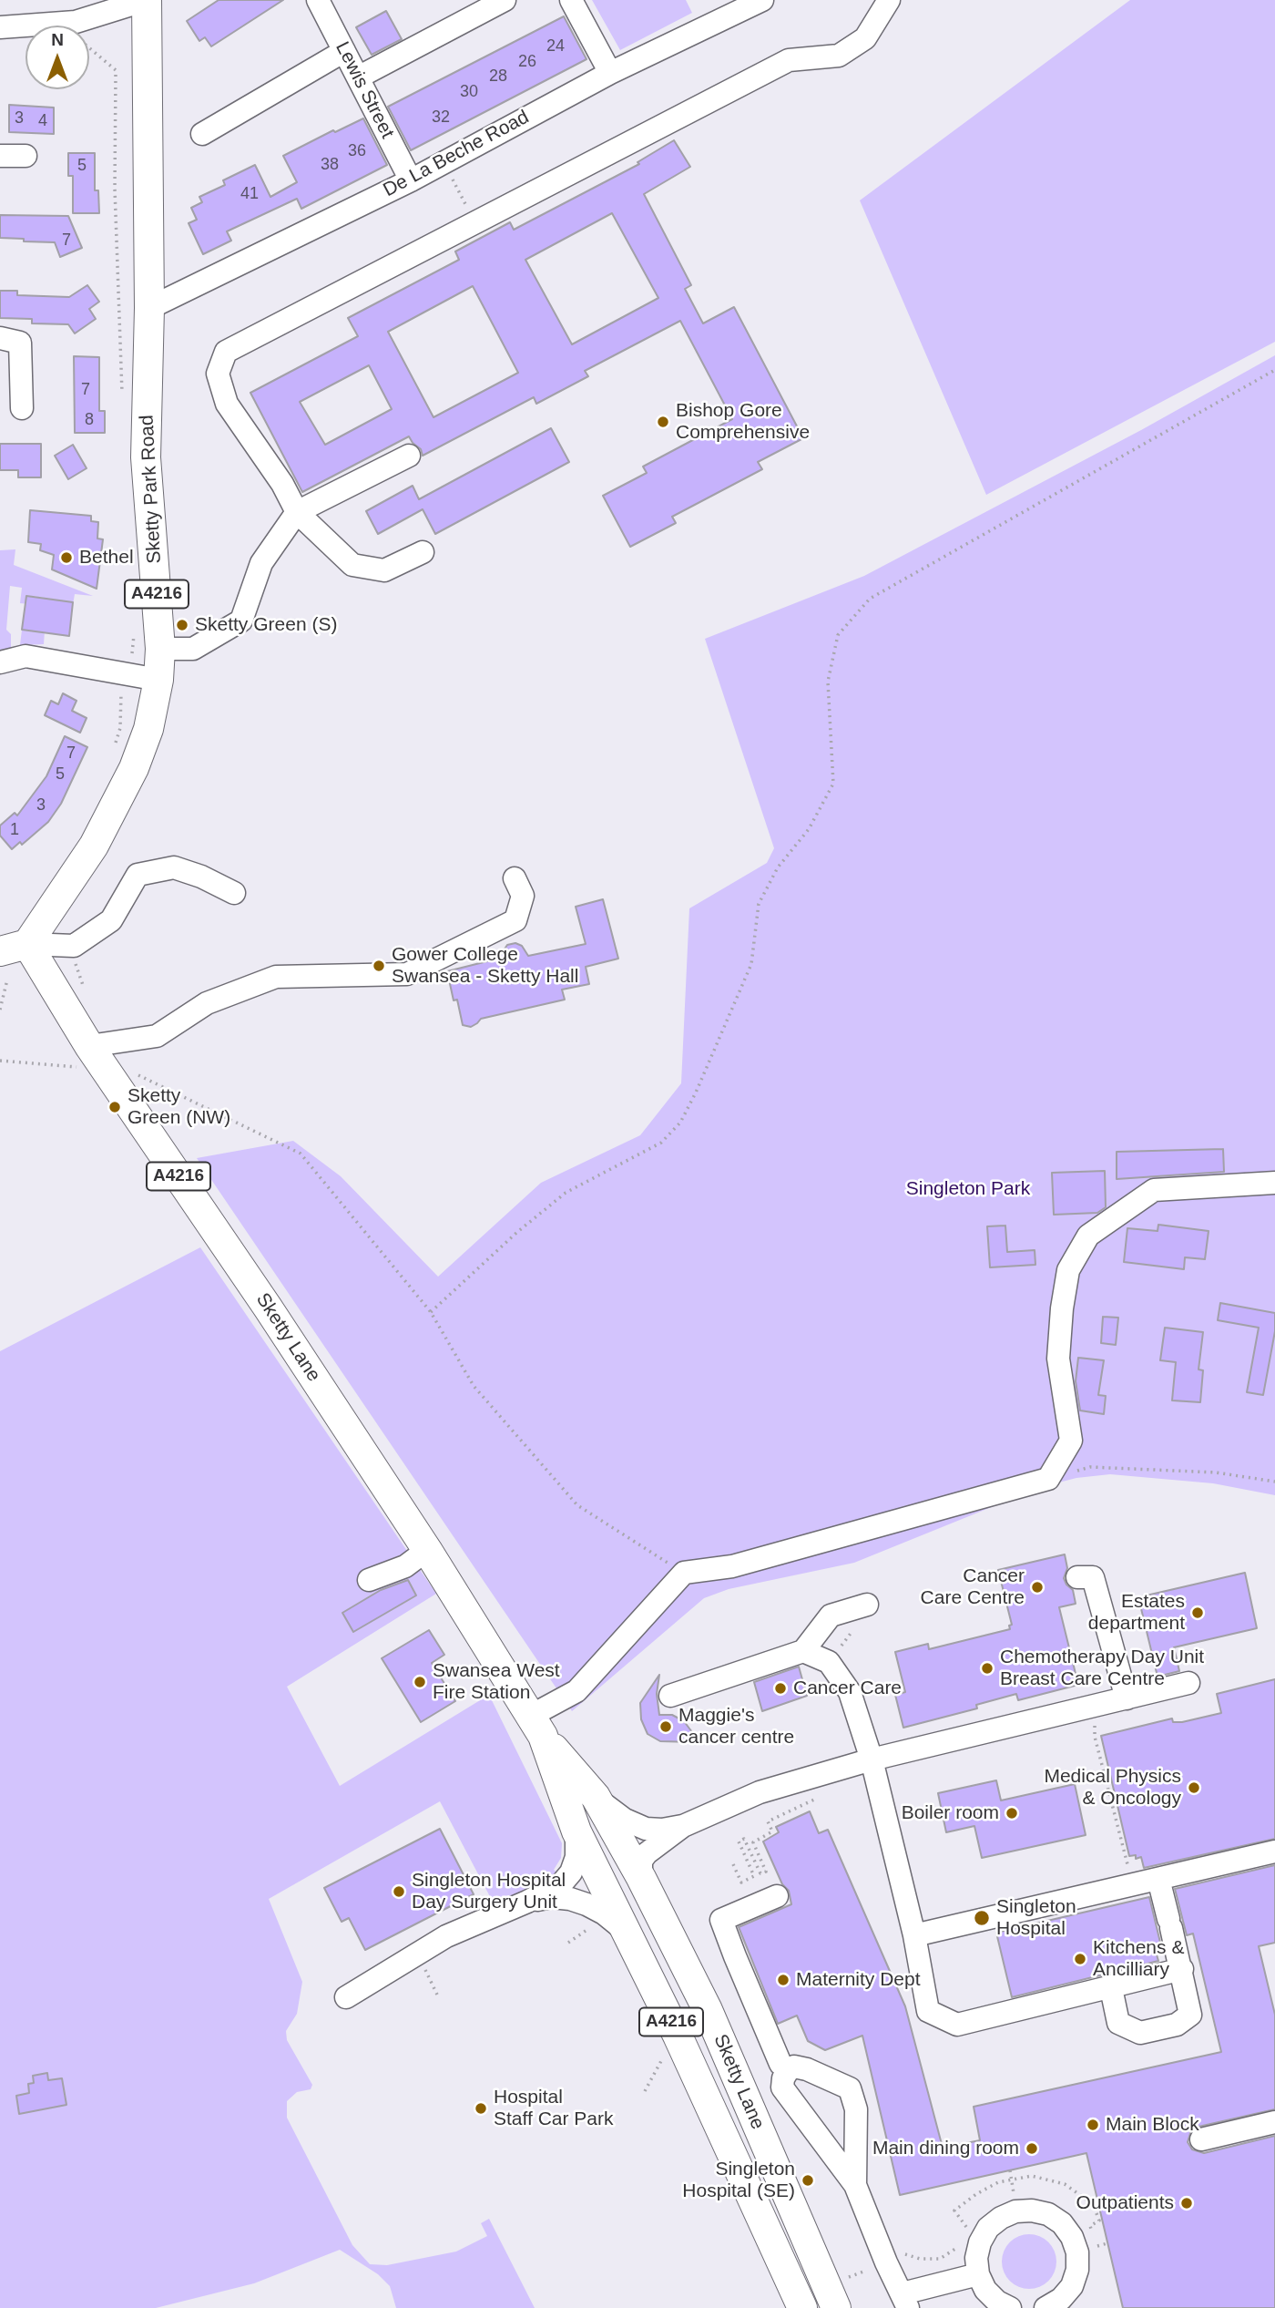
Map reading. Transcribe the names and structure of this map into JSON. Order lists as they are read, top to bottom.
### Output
{
  "streets": {
    "main road": ["Sketty Park Road", "A4216", "Sketty Lane"],
    "street": ["Lewis Street", "De La Beche Road"]
  },
  "crossings": [
    ["Lewis Street", "De La Beche Road"],
    ["De La Beche Road", "Sketty Park Road"],
    ["Sketty Park Road", "Sketty Lane"]
  ],
  "parks": ["Singleton Park"],
  "places": [
    "Bishop Gore Comprehensive",
    "Bethel",
    "Sketty Green (S)",
    "Gower College Swansea - Sketty Hall",
    "Sketty Green (NW)",
    "Cancer Care Centre",
    "Estates department",
    "Chemotherapy Day Unit Breast Care Centre",
    "Swansea West Fire Station",
    "Cancer Care",
    "Maggie's cancer centre",
    "Medical Physics & Oncology",
    "Boiler room",
    "Singleton Hospital Day Surgery Unit",
    "Singleton Hospital",
    "Kitchens & Ancilliary",
    "Maternity Dept",
    "Hospital Staff Car Park",
    "Main Block",
    "Main dining room",
    "Singleton Hospital (SE)",
    "Outpatients"
  ],
  "house_numbers": [
    "24",
    "26",
    "28",
    "30",
    "32",
    "3",
    "4",
    "36",
    "38",
    "5",
    "41",
    "7",
    "7",
    "8",
    "7",
    "5",
    "3",
    "1"
  ],
  "north": "top"
}
